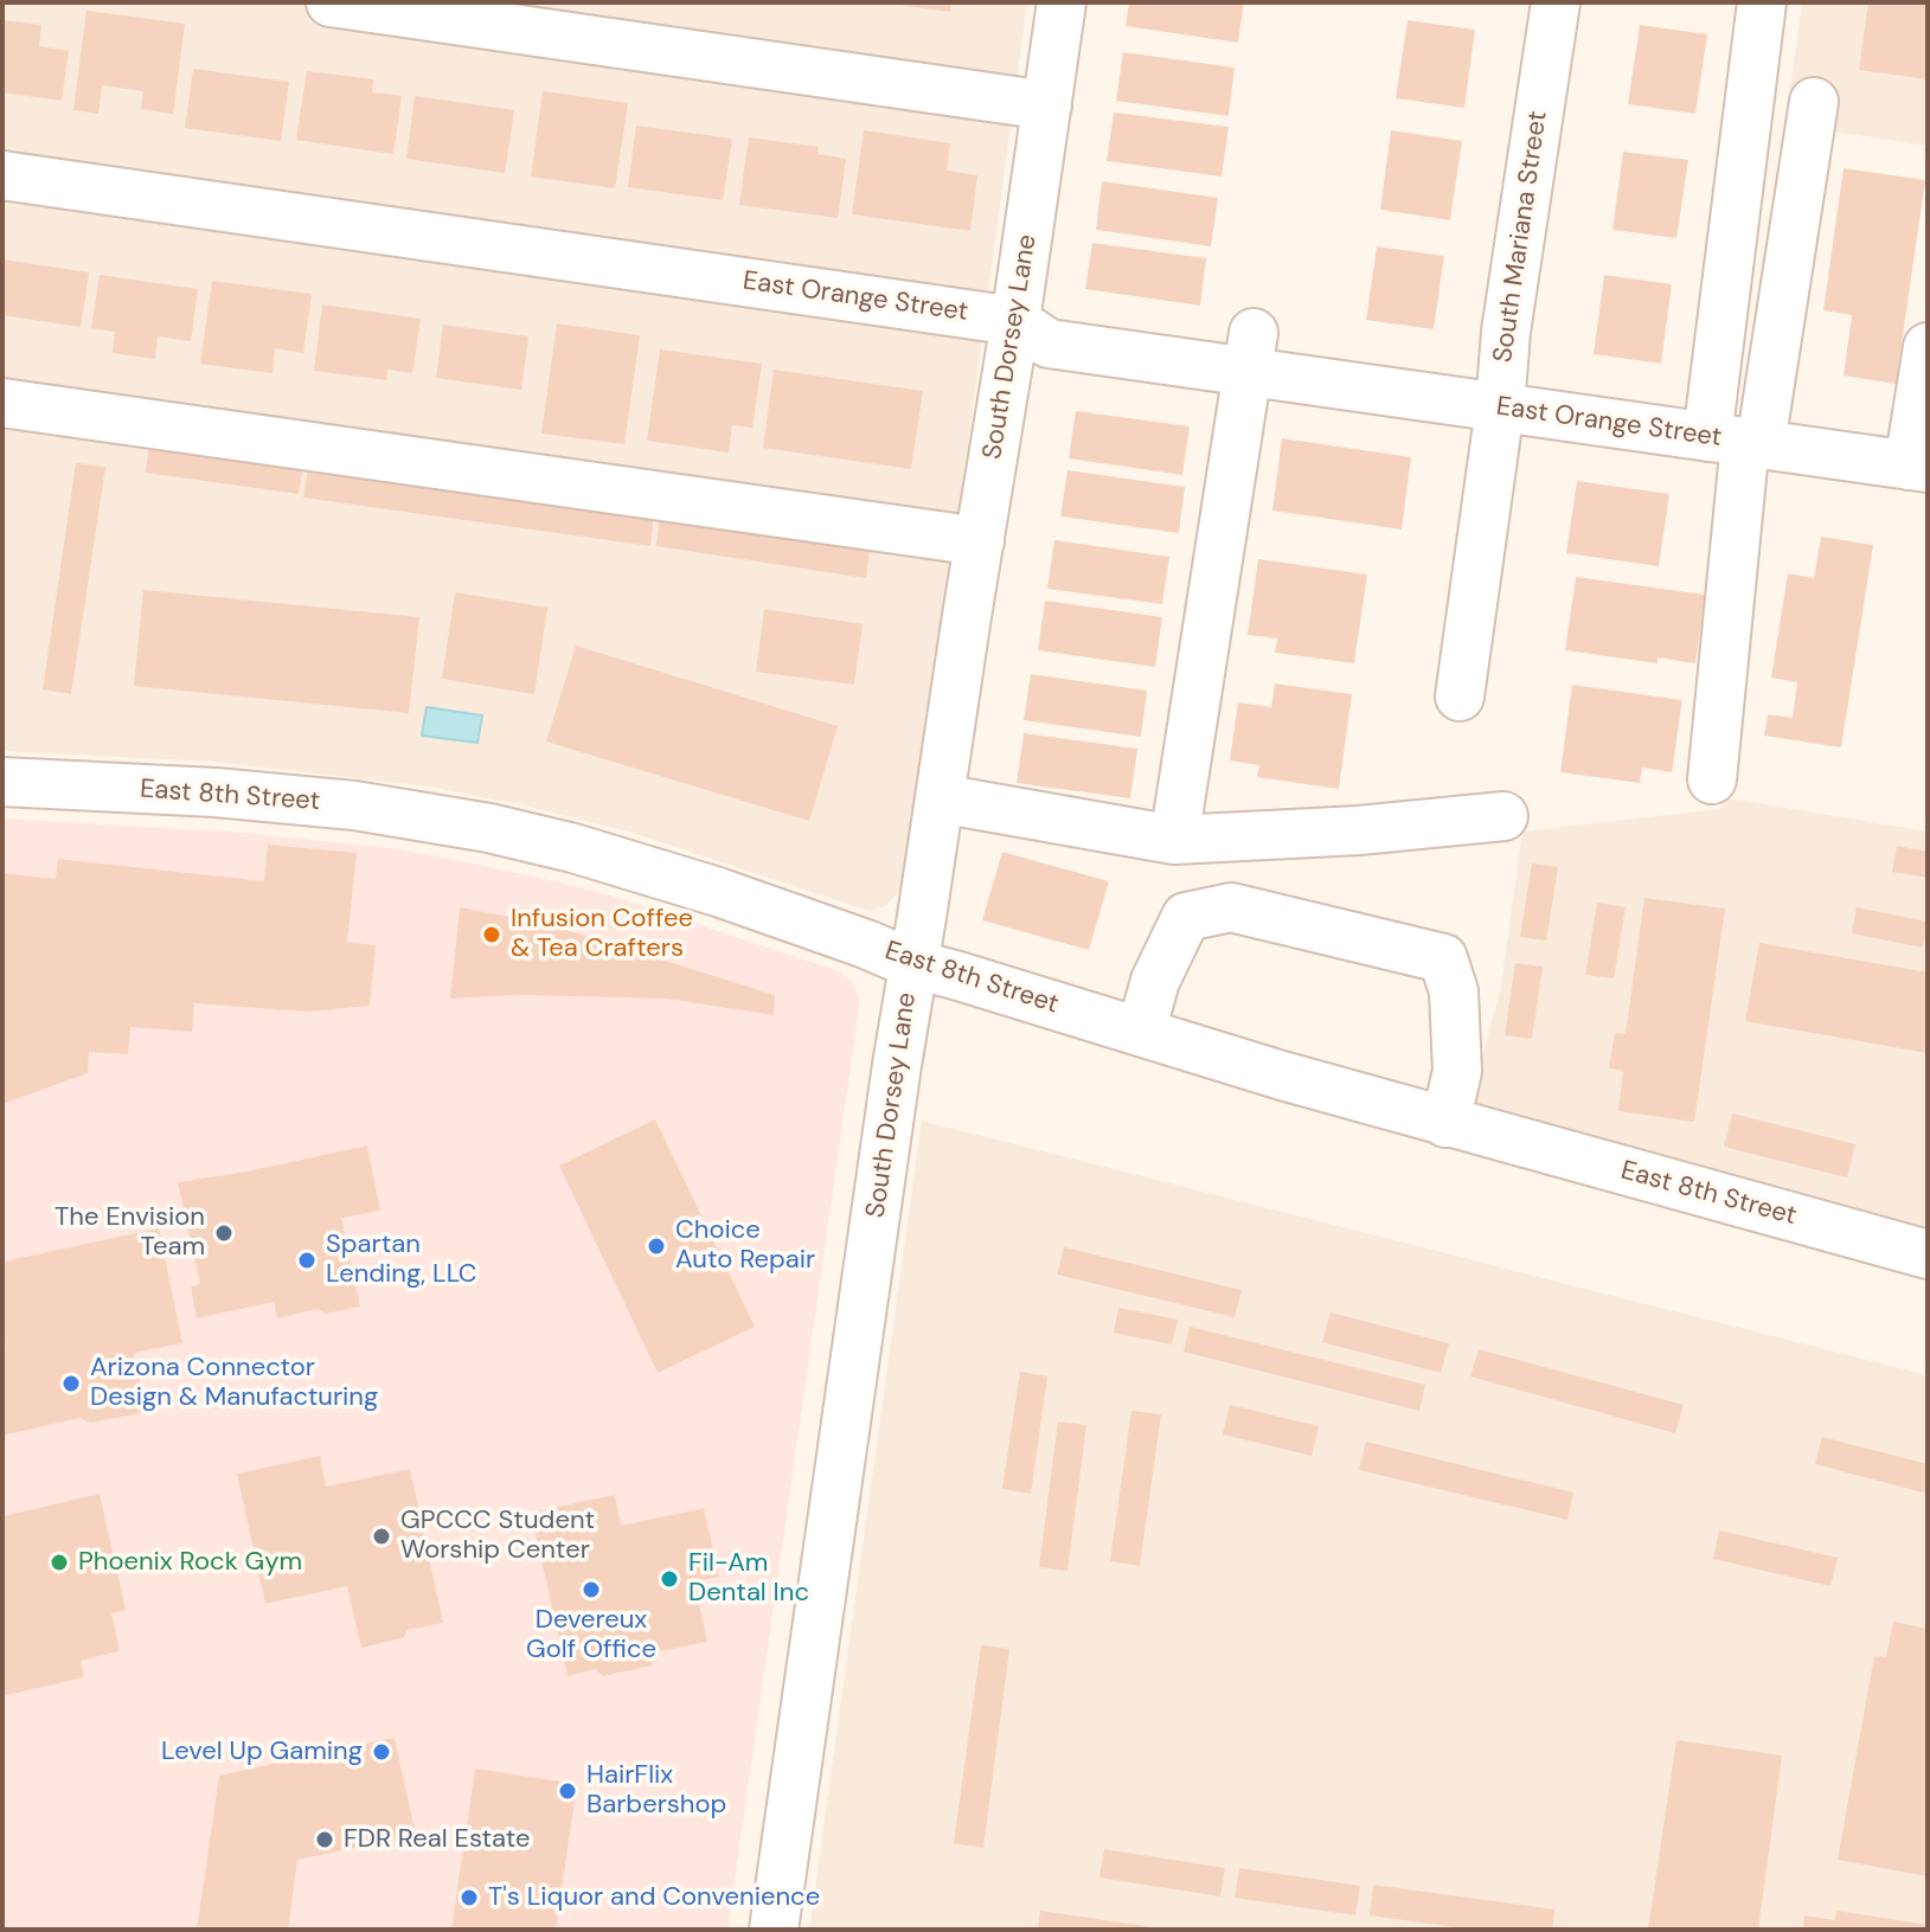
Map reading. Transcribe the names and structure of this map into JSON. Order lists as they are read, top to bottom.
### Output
{
  "streets": {
    "street": [
      "South Mariana Street",
      "East Orange Street",
      "South Dorsey Lane",
      "East 8th Street"
    ]
  },
  "crossings": [
    ["South Mariana Street", "East Orange Street"],
    ["East Orange Street", "South Dorsey Lane"],
    ["South Dorsey Lane", "East 8th Street"]
  ],
  "places": [
    "Infusion Coffee & Tea Crafters",
    "The Envision Team",
    "Choice Auto Repair",
    "Spartan Lending, LLC",
    "Arizona Connector Design & Manufacturing",
    "GPCCC Student Worship Center",
    "Phoenix Rock Gym",
    "Fil-Am Dental Inc",
    "Devereux Golf Office",
    "Level Up Gaming",
    "HairFlix Barbershop",
    "FDR Real Estate",
    "T's Liquor and Convenience"
  ]
}
